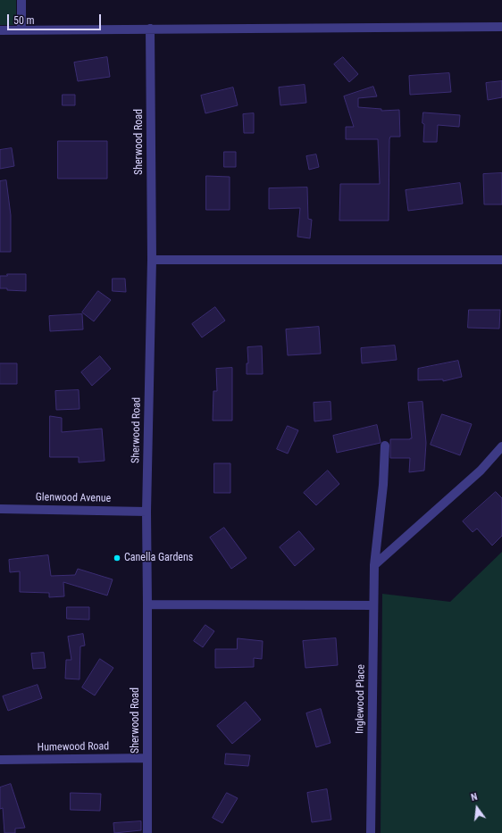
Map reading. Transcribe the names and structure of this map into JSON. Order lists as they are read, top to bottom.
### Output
{
  "streets": {
    "street": [
      "Sherwood Road",
      "Glenwood Avenue",
      "Inglewood Place",
      "Humewood Road"
    ]
  },
  "crossings": [
    ["Sherwood Road", "Glenwood Avenue"],
    ["Sherwood Road", "Humewood Road"]
  ],
  "places": ["Canella Gardens"],
  "scale_bar": "50 m",
  "north": "top"
}
